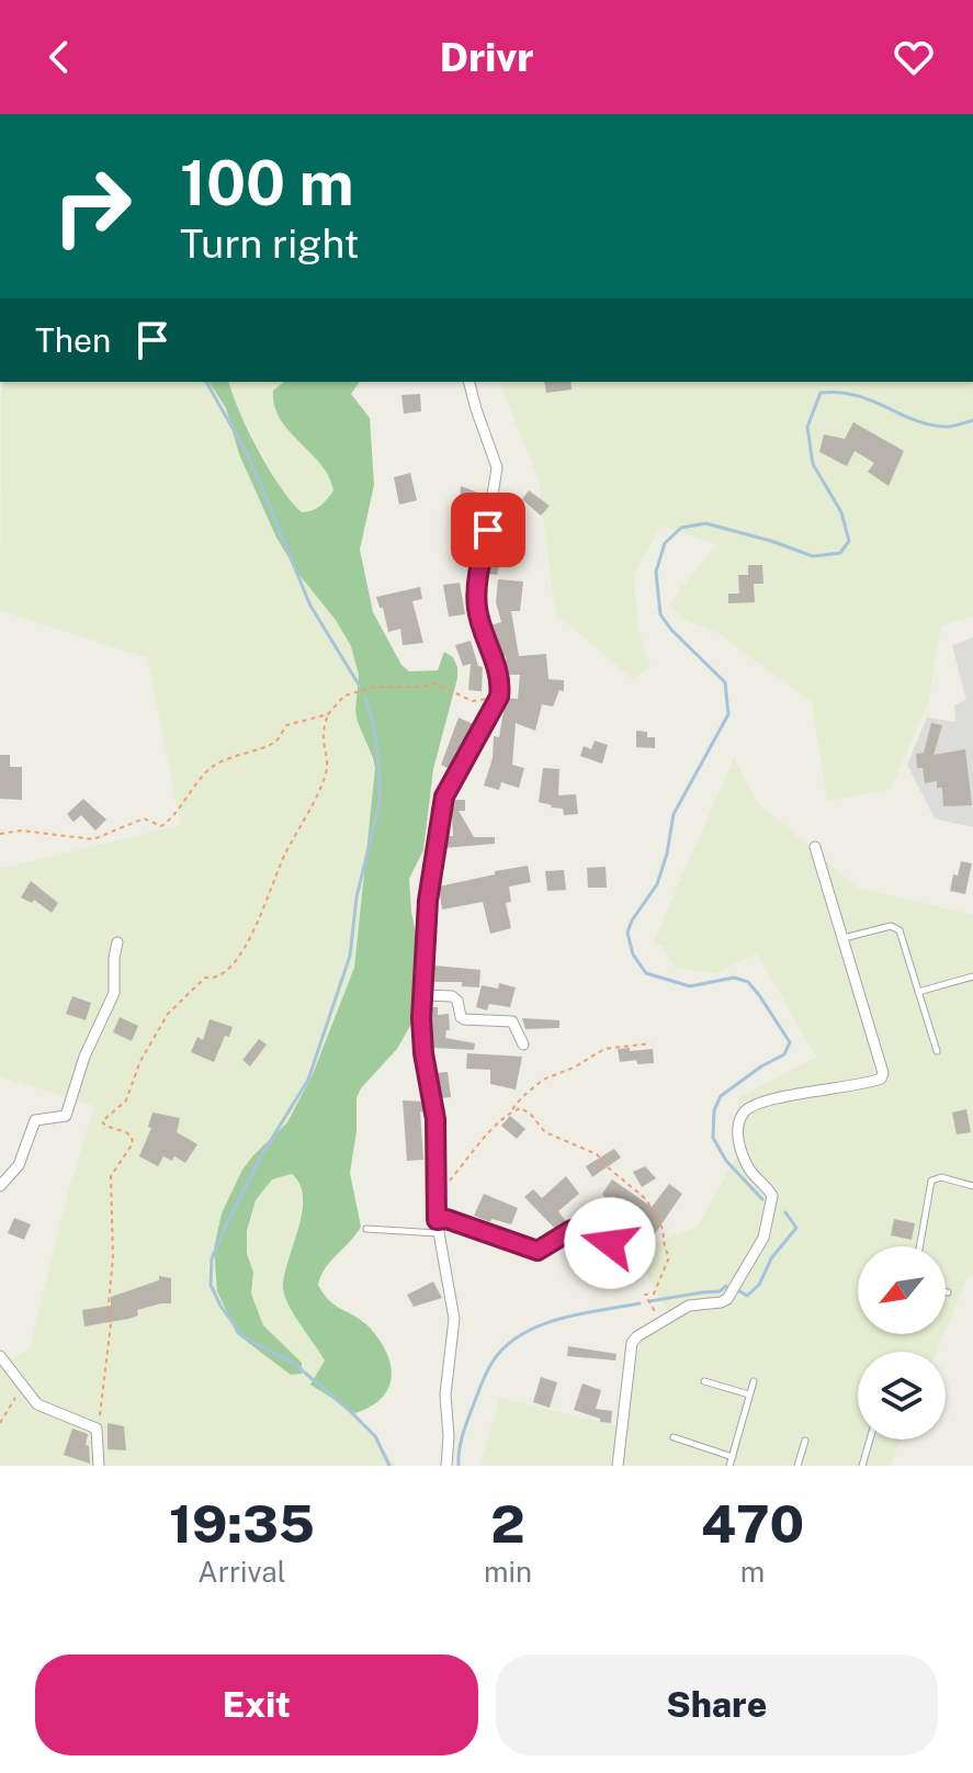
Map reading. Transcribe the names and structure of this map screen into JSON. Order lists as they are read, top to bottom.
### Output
{
  "north": "bottom left",
  "page": {
    "header": "Drivr",
    "turn": ["100 m", "Turn right"],
    "then": "Then",
    "eta": [
      "19:35",
      "Arrival",
      "2",
      "min",
      "470",
      "m"
    ],
    "buttons": ["Exit", "Share"]
  }
}
